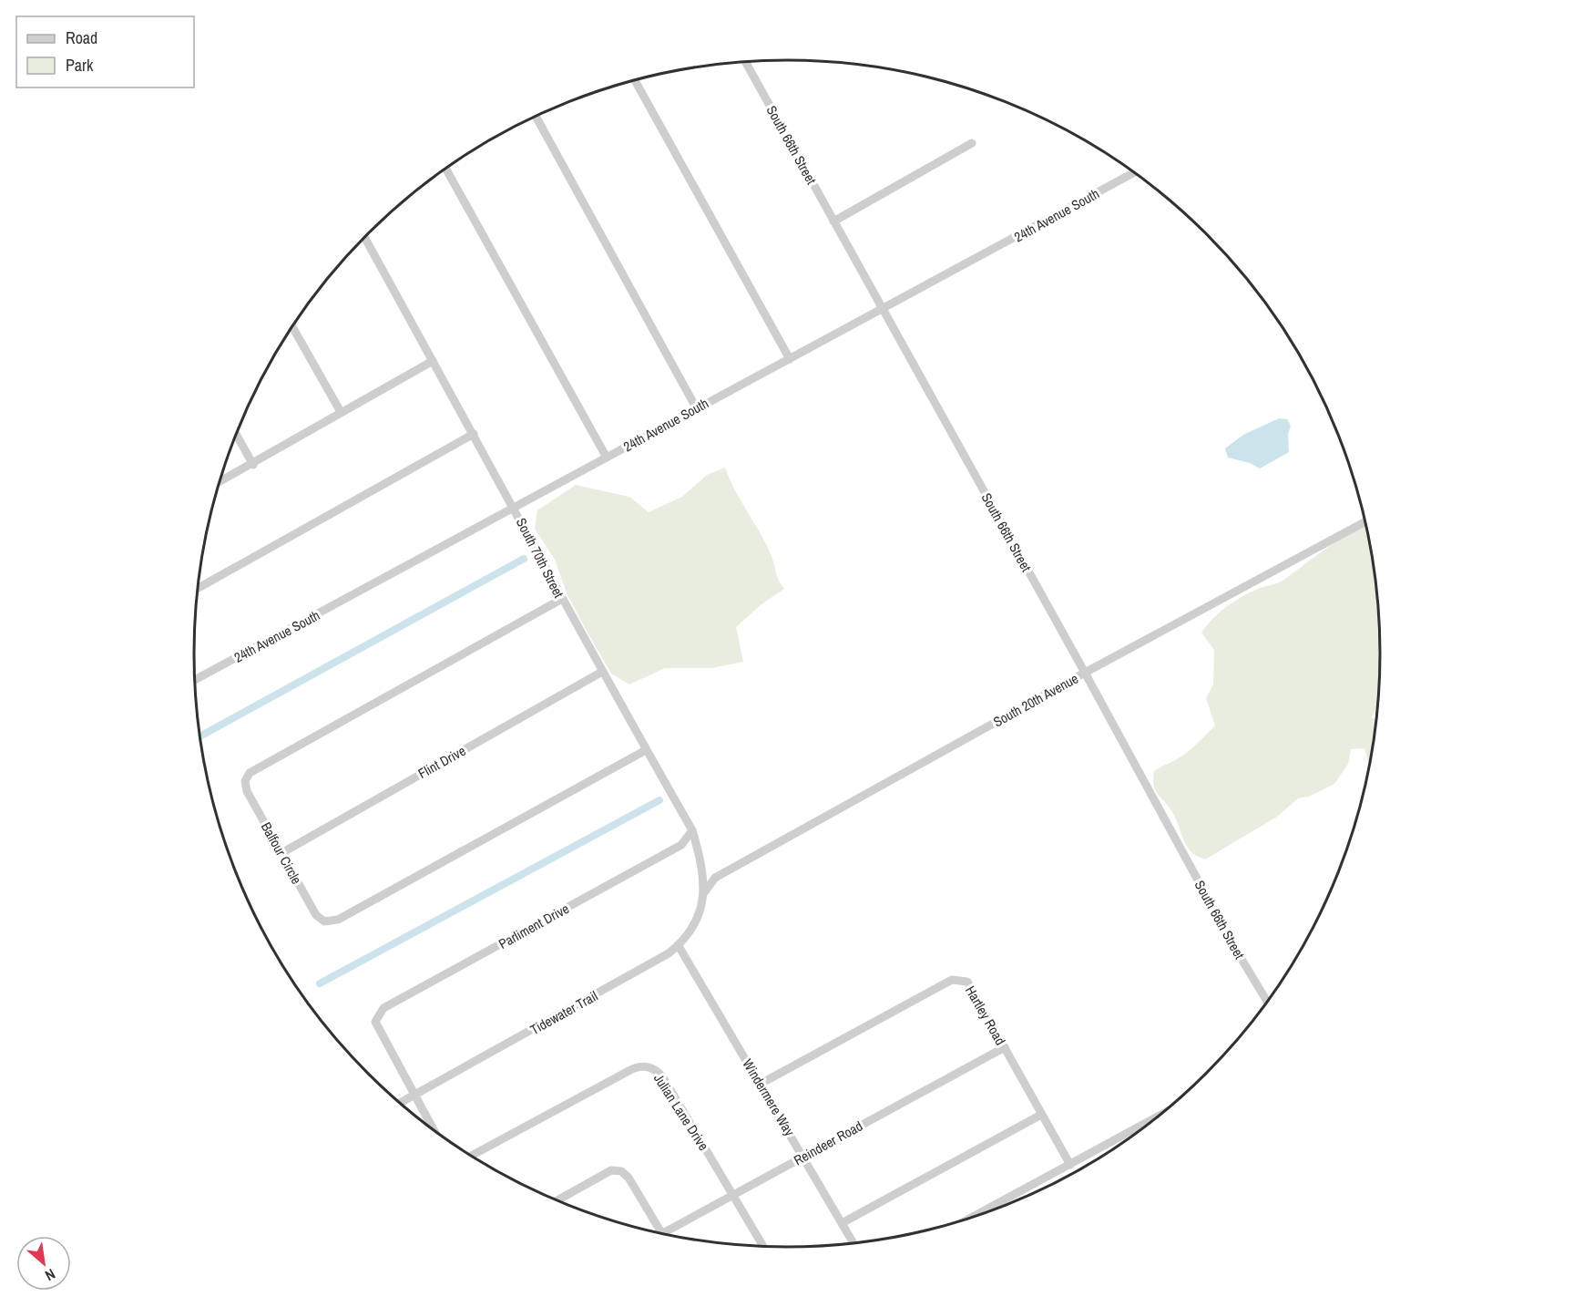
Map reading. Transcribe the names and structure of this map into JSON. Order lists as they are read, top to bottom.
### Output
{
  "streets": {
    "street": [
      "South 66th Street",
      "24th Avenue South",
      "South 70th Street",
      "South 20th Avenue",
      "Flint Drive",
      "Balfour Circle",
      "Parliment Drive",
      "Tidewater Trail",
      "Hartley Road",
      "Windermere Way",
      "Julian Lane Drive",
      "Reindeer Road"
    ]
  },
  "crossings": [
    ["South 66th Street", "24th Avenue South"],
    ["South 66th Street", "South 20th Avenue"],
    ["24th Avenue South", "South 70th Street"],
    ["South 70th Street", "South 20th Avenue"],
    ["South 70th Street", "Flint Drive"],
    ["South 70th Street", "Balfour Circle"],
    ["South 70th Street", "Parliment Drive"],
    ["South 70th Street", "Tidewater Trail"],
    ["South 20th Avenue", "Tidewater Trail"],
    ["Flint Drive", "Balfour Circle"],
    ["Parliment Drive", "Tidewater Trail"],
    ["Tidewater Trail", "Windermere Way"],
    ["Hartley Road", "Windermere Way"],
    ["Hartley Road", "Reindeer Road"],
    ["Windermere Way", "Reindeer Road"],
    ["Julian Lane Drive", "Reindeer Road"]
  ],
  "legend": ["Road", "Park"],
  "north": "bottom right"
}
